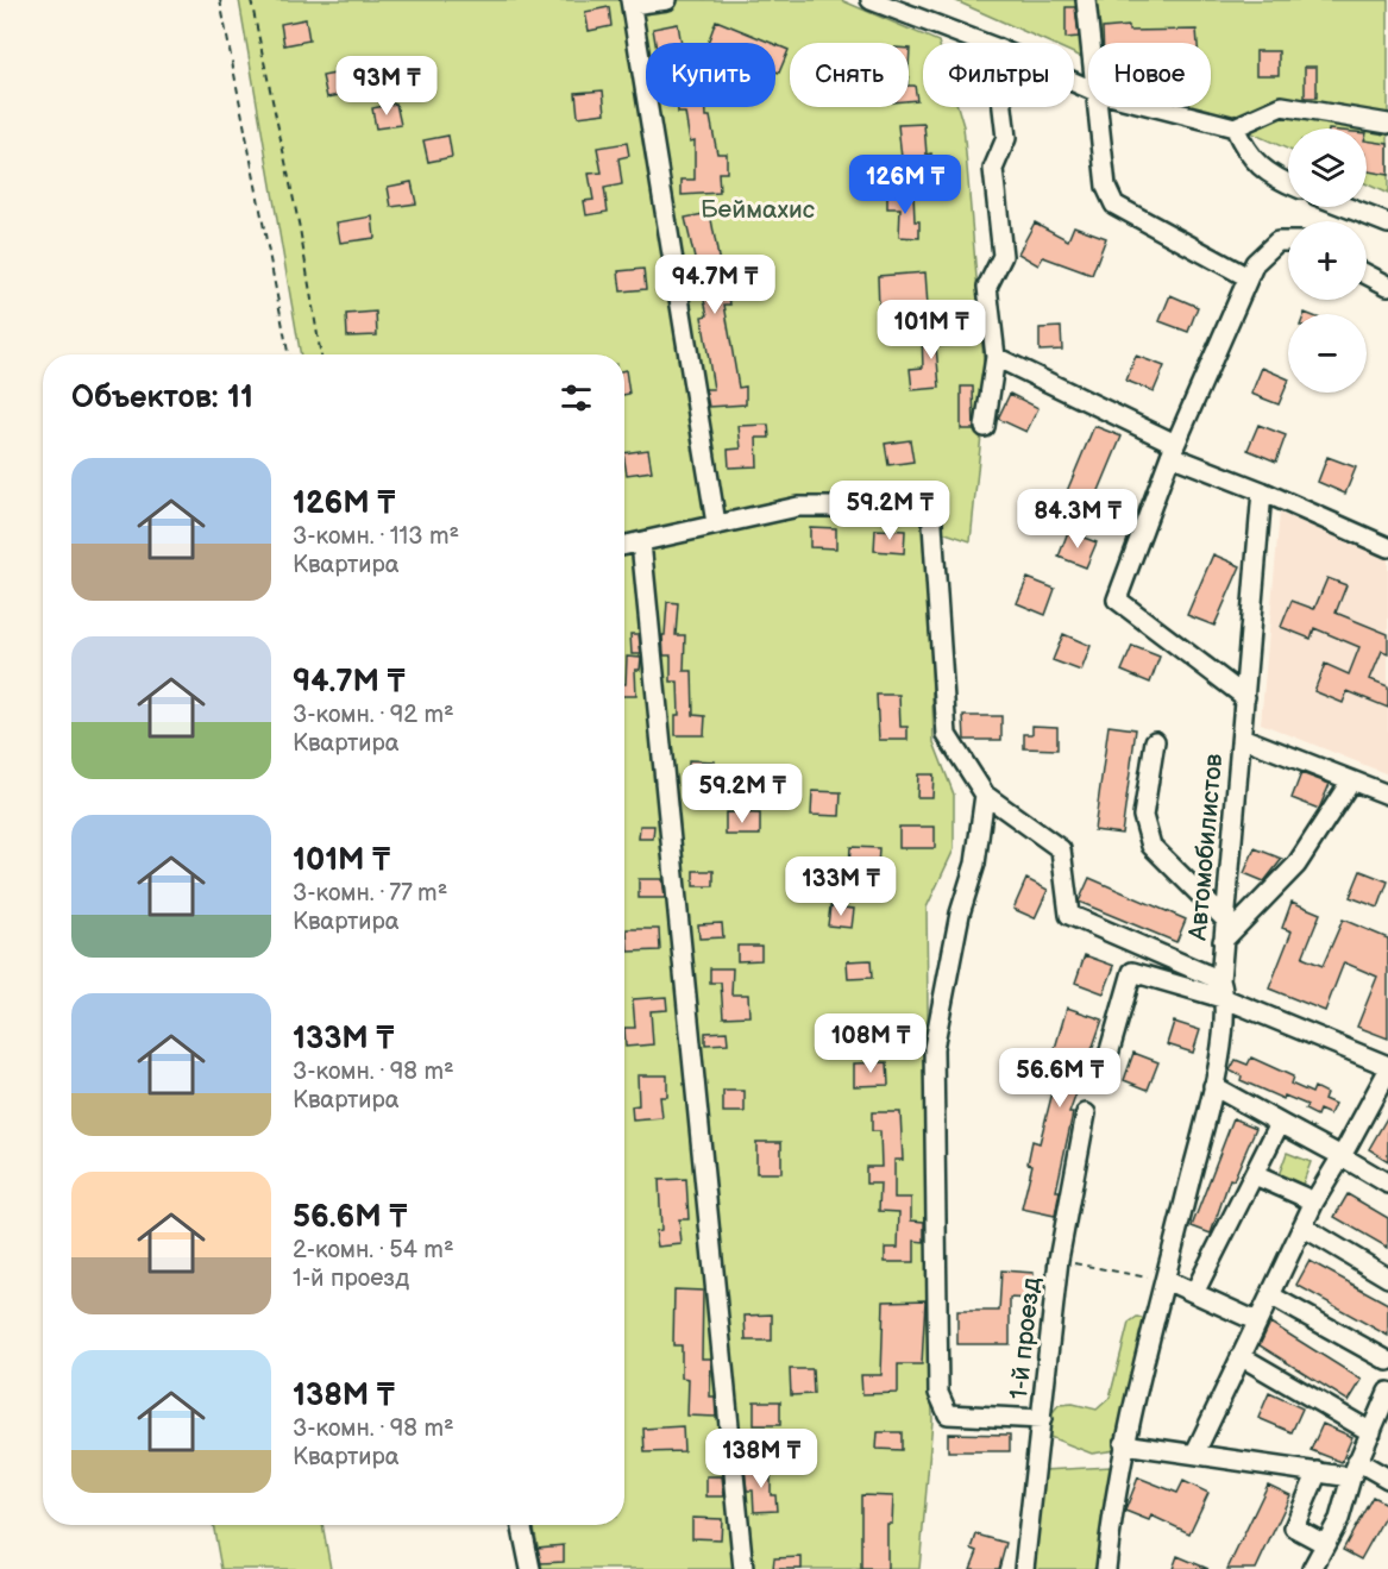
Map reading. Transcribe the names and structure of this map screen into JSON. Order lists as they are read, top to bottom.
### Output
{
  "streets": {
    "street": ["Автомобилистов", "1-й проезд"]
  },
  "parks": ["Беймахис"],
  "page": {
    "chip": [
      "Купить",
      "Снять",
      "Фильтры",
      "Новое"
    ],
    "price": [
      "93M ₸",
      "126M ₸",
      "94.7M ₸",
      "101M ₸",
      "59.2M ₸",
      "84.3M ₸",
      "59.2M ₸",
      "133M ₸",
      "108M ₸",
      "56.6M ₸",
      "138M ₸"
    ],
    "map_buttons": ["+", "−"],
    "heading": "Объектов: 11",
    "list": [
      {
        "name": "126M ₸",
        "note": "3-комн. · 113 m² · Квартира"
      },
      {
        "name": "94.7M ₸",
        "note": "3-комн. · 92 m² · Квартира"
      },
      {
        "name": "101M ₸",
        "note": "3-комн. · 77 m² · Квартира"
      },
      {
        "name": "133M ₸",
        "note": "3-комн. · 98 m² · Квартира"
      },
      {
        "name": "56.6M ₸",
        "note": "2-комн. · 54 m² · 1-й проезд"
      },
      {
        "name": "138M ₸",
        "note": "3-комн. · 98 m² · Квартира"
      }
    ]
  }
}
